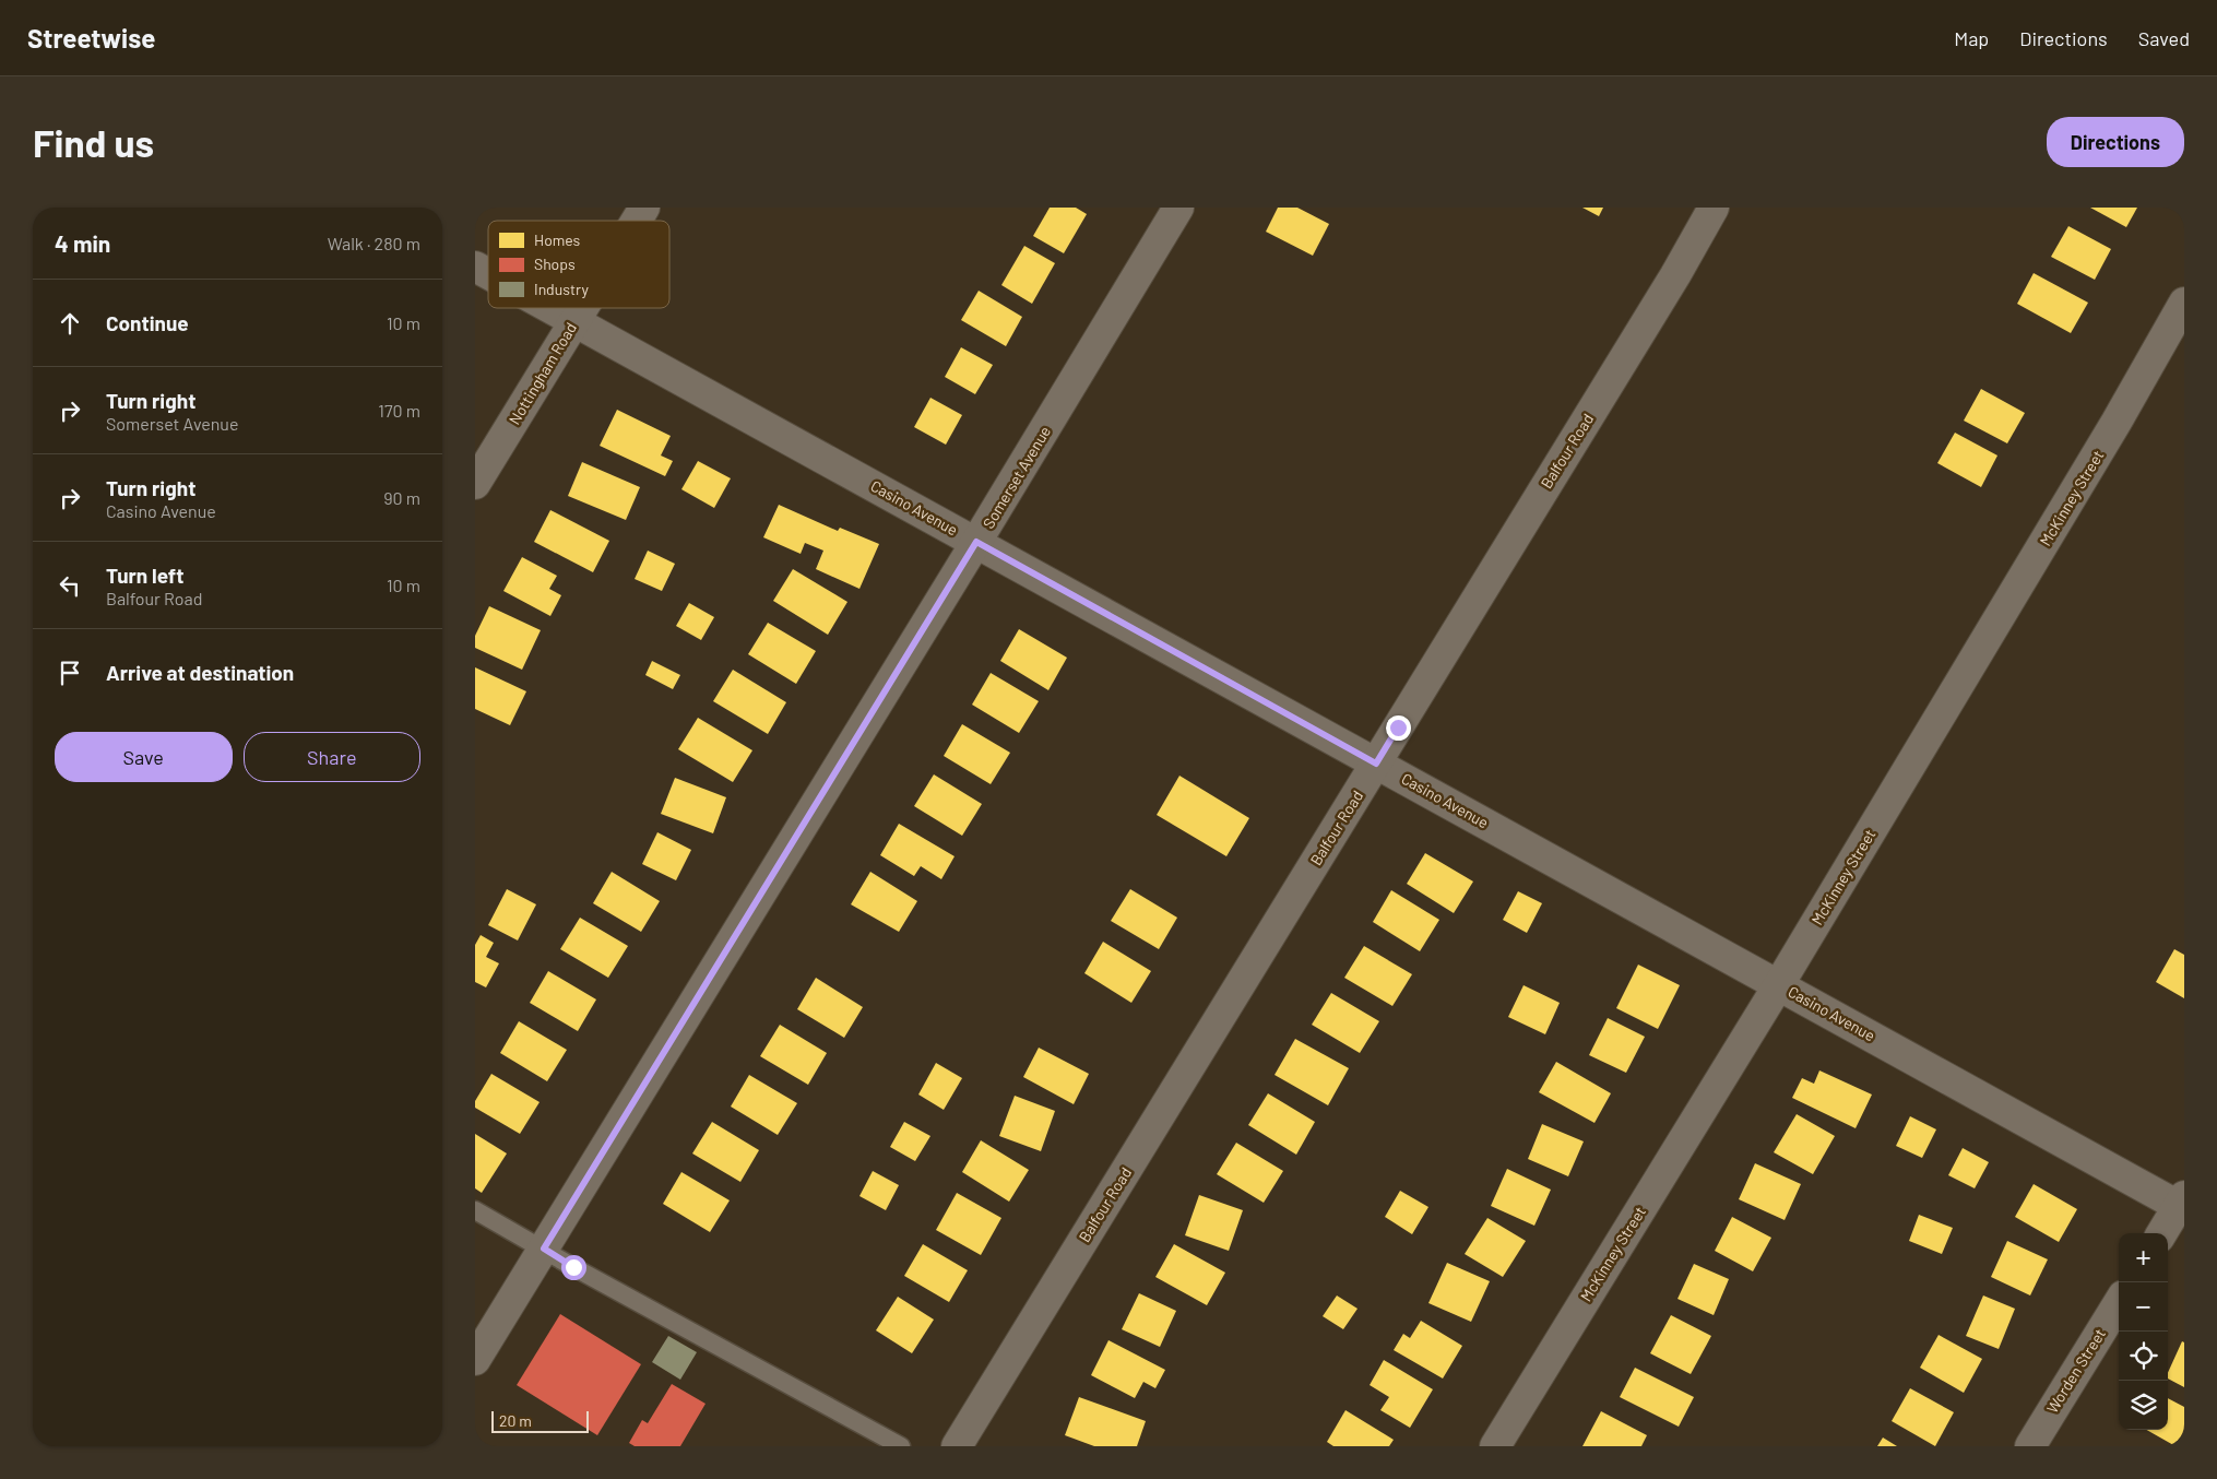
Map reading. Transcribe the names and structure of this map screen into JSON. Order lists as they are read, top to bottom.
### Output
{
  "streets": {
    "street": [
      "Nottingham Road",
      "Balfour Road",
      "Somerset Avenue",
      "McKinney Street",
      "Casino Avenue",
      "Worden Street"
    ]
  },
  "crossings": [
    ["Nottingham Road", "Casino Avenue"],
    ["Balfour Road", "Casino Avenue"],
    ["Somerset Avenue", "Casino Avenue"],
    ["McKinney Street", "Casino Avenue"]
  ],
  "legend": ["Homes", "Shops", "Industry"],
  "scale_bar": "20 m",
  "page": {
    "header": "Streetwise",
    "nav": ["Map", "Directions", "Saved"],
    "buttons": [
      "Directions",
      ["Save", "Share"]
    ],
    "title": "Find us",
    "heading": ["4 min", "Walk · 280 m"],
    "list": [
      ["Continue", "10 m"],
      ["Turn right", "Somerset Avenue", "170 m"],
      ["Turn right", "Casino Avenue", "90 m"],
      ["Turn left", "Balfour Road", "10 m"],
      "Arrive at destination"
    ],
    "map_buttons": ["+", "−"],
    "scale": "20 m"
  }
}
